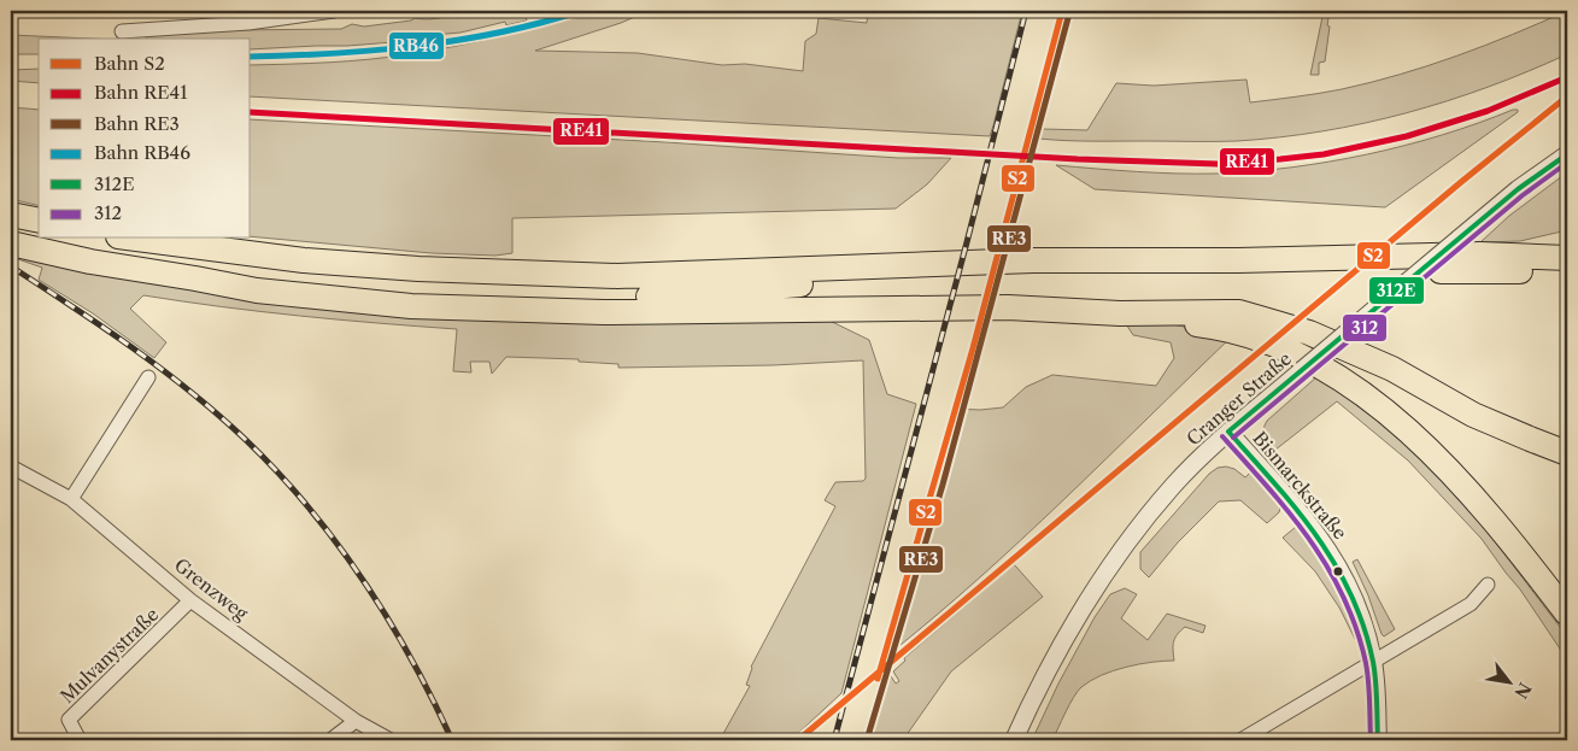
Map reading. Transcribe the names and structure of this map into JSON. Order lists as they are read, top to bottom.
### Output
{
  "streets": {
    "street": [
      "Cranger Straße",
      "Bismarckstraße",
      "Grenzweg",
      "Mulvanystraße"
    ]
  },
  "crossings": [
    ["Cranger Straße", "Bismarckstraße"],
    ["Grenzweg", "Mulvanystraße"]
  ],
  "lines": [
    "rail line S2",
    "rail line RB46",
    "rail line RE3",
    "rail line RE41",
    "transit line 312E",
    "transit line 312"
  ],
  "legend": [
    "Bahn S2",
    "Bahn RE41",
    "Bahn RE3",
    "Bahn RB46",
    "312E",
    "312"
  ],
  "north": "bottom right"
}
